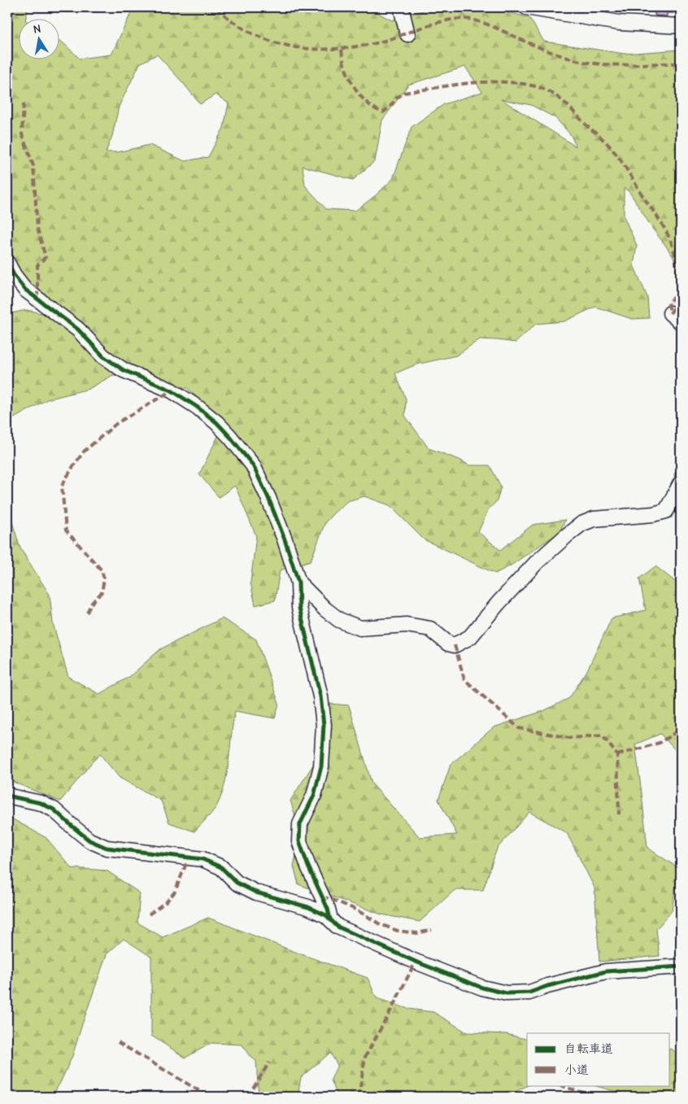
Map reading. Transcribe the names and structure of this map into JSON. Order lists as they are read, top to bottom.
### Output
{
  "legend": ["自転車道", "小道"],
  "north": "top"
}
